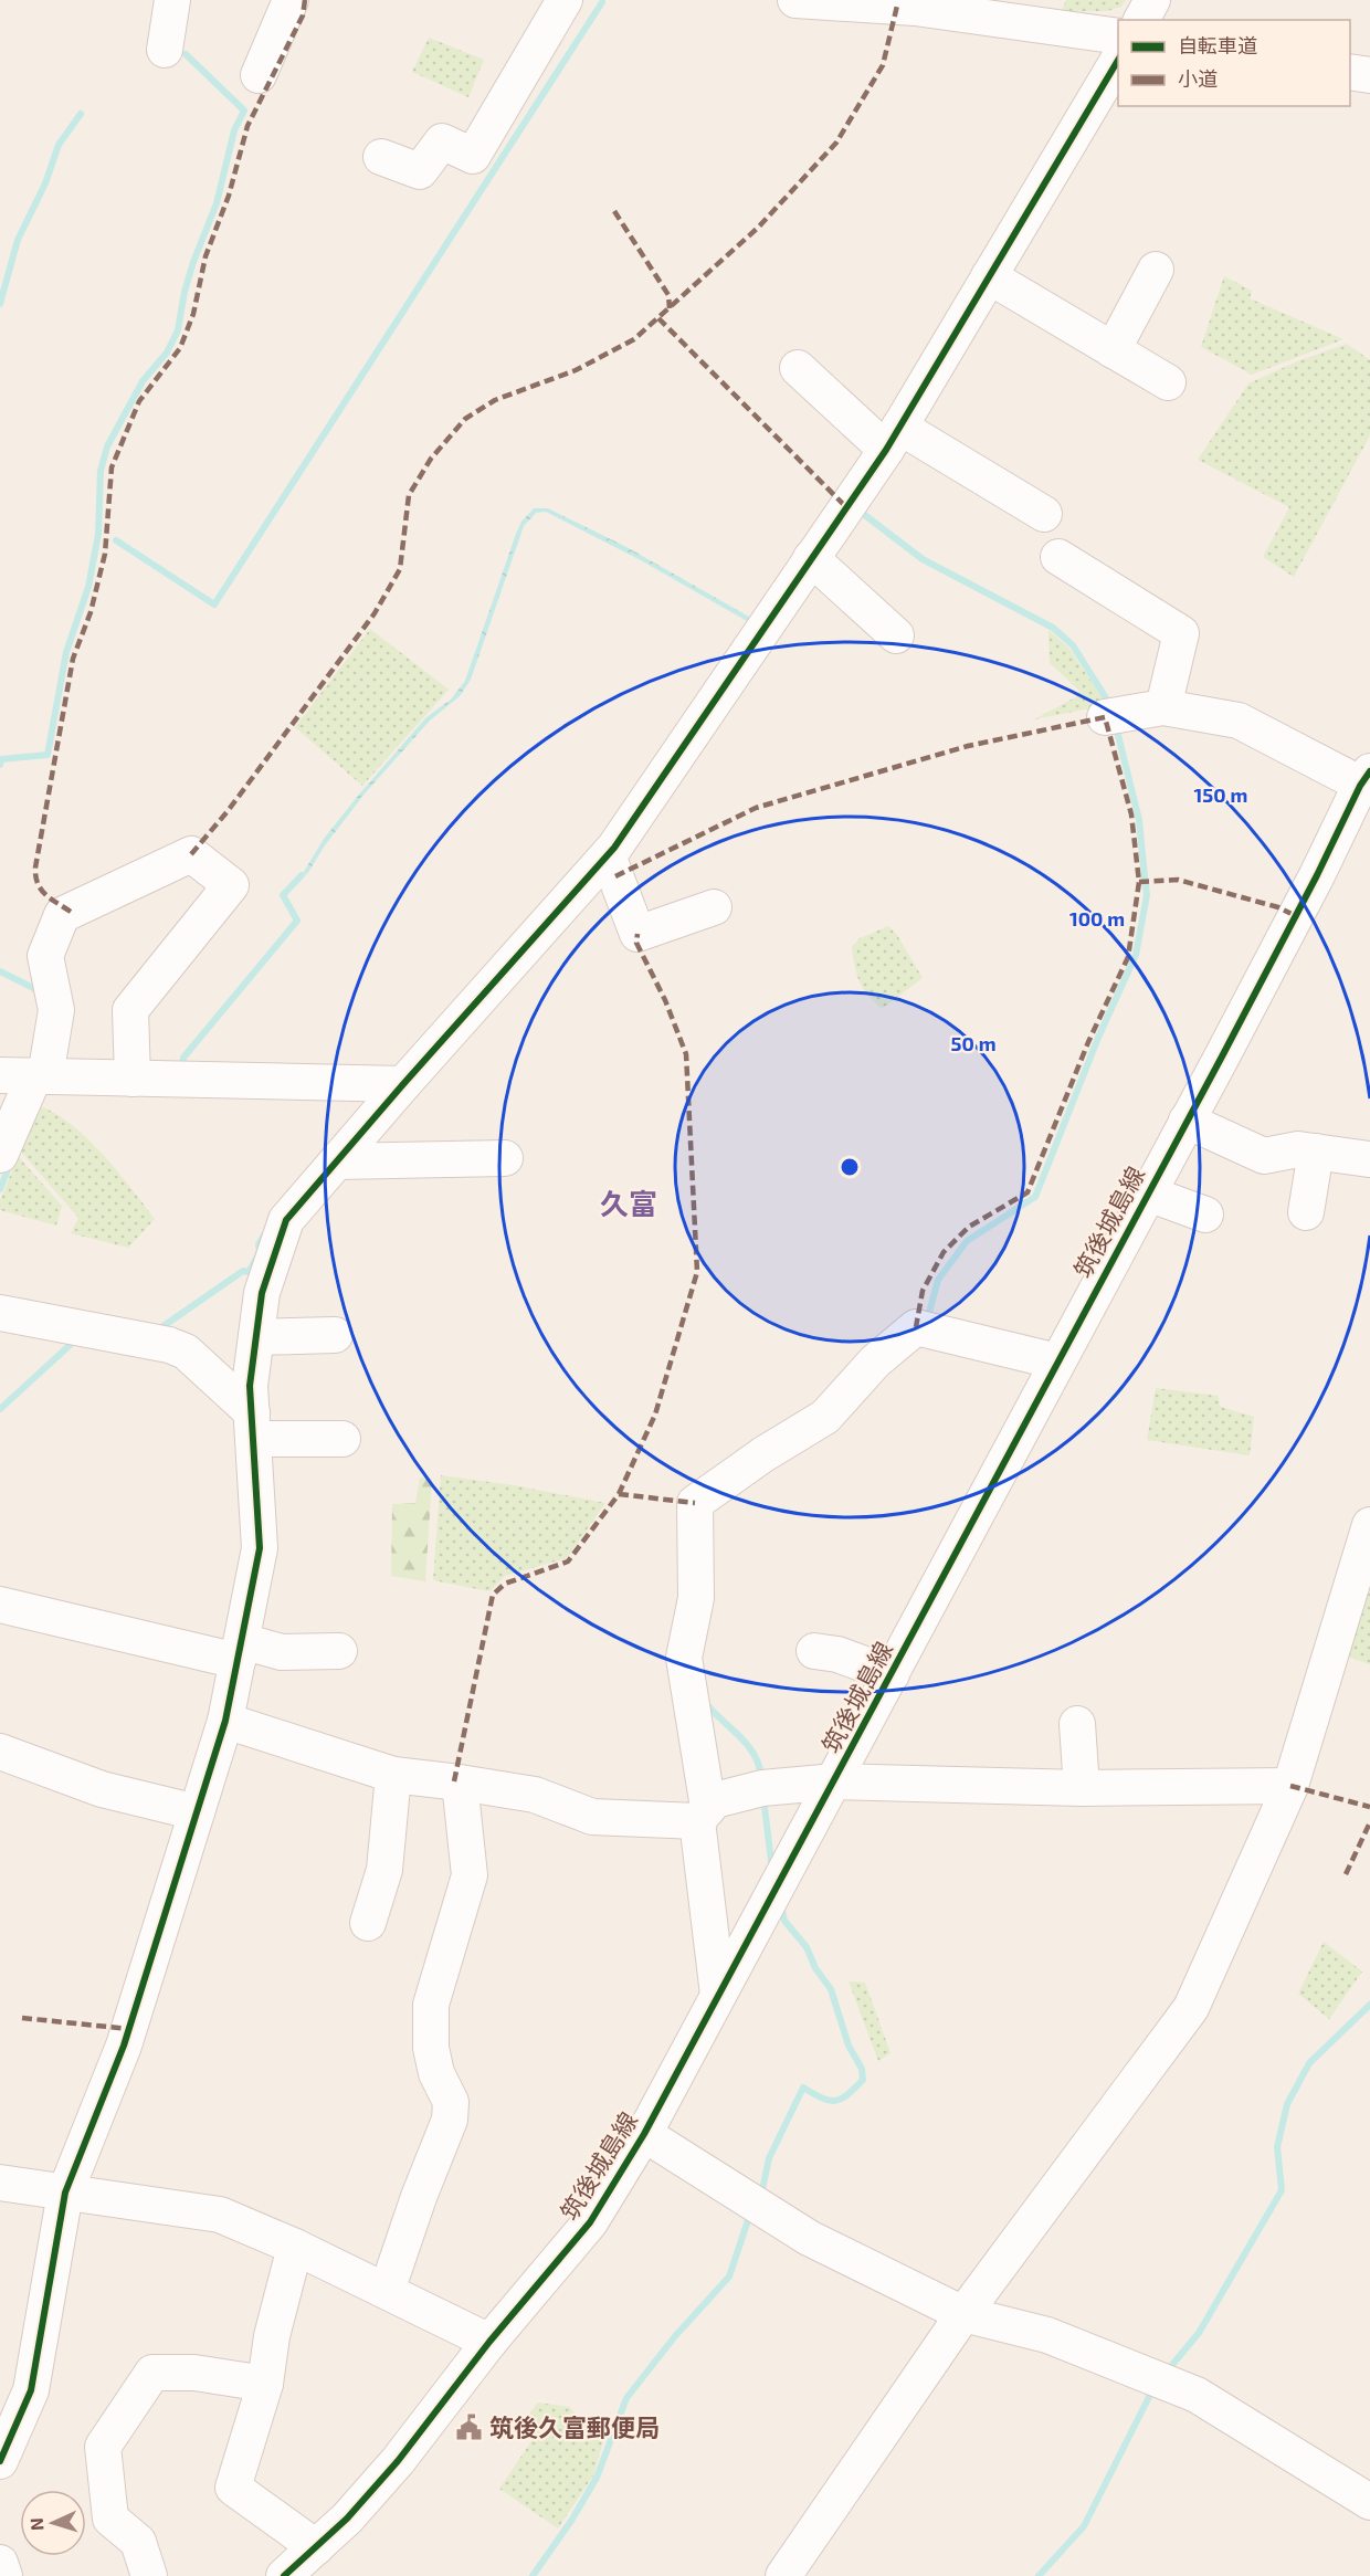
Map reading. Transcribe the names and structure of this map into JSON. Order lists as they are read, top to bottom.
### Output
{
  "streets": {
    "street": ["筑後城島線"]
  },
  "districts": ["久富"],
  "places": {
    "public building": ["筑後久富郵便局"]
  },
  "legend": ["自転車道", "小道"],
  "north": "left",
  "rings": ["150 m", "100 m", "50 m"]
}
